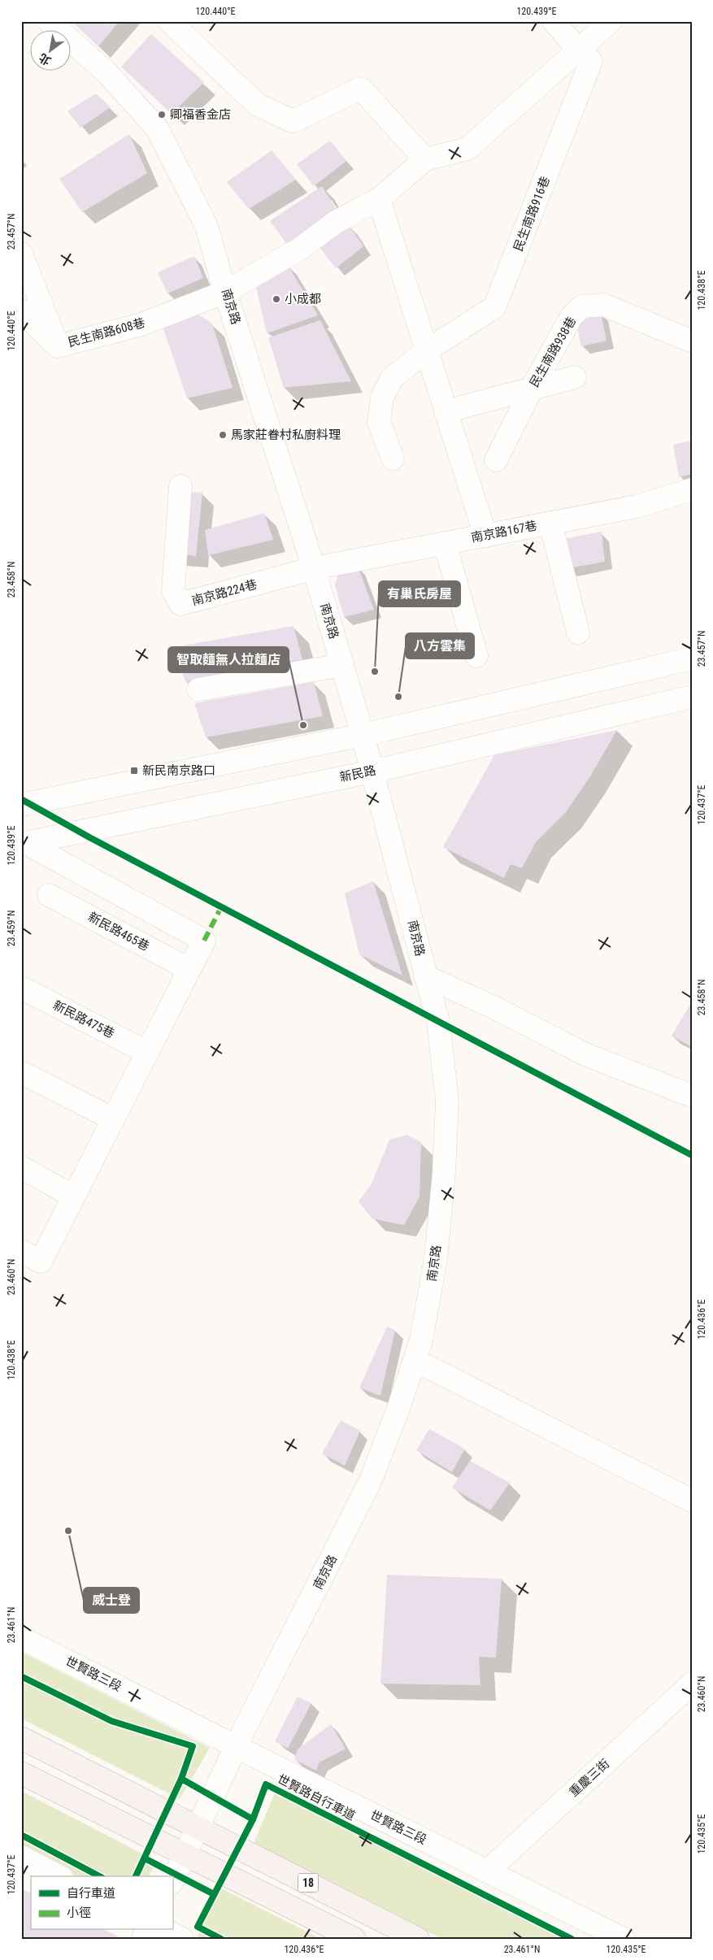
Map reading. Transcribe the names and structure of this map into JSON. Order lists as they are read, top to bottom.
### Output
{
  "streets": {
    "main road": ["18"],
    "street": [
      "民生南路916巷",
      "南京路",
      "民生南路608巷",
      "民生南路938巷",
      "南京路167巷",
      "南京路224巷",
      "新民路",
      "新民路465巷",
      "新民路475巷",
      "世賢路三段",
      "重慶三街"
    ],
    "cycle path": ["世賢路自行車道"]
  },
  "crossings": [
    ["南京路", "民生南路608巷"],
    ["南京路", "南京路167巷"],
    ["南京路", "南京路224巷"],
    ["南京路", "新民路"],
    ["南京路", "世賢路三段"],
    ["南京路", "18"],
    ["南京路167巷", "南京路224巷"],
    ["世賢路三段", "重慶三街"]
  ],
  "places": {
    "other": [
      "卿福香金店",
      "小成都",
      "馬家莊眷村私廚料理",
      "有巢氏房屋",
      "八方雲集",
      "智取麵無人拉麵店",
      "威士登"
    ],
    "transit": ["新民南京路口"]
  },
  "legend": ["自行車道", "小徑"],
  "north": "bottom left",
  "coordinates": [
    "120.440°E",
    "120.439°E",
    "23.457°N",
    "120.438°E",
    "23.458°N",
    "120.437°E",
    "23.459°N",
    "23.460°N",
    "120.436°E",
    "23.461°N",
    "120.435°E"
  ]
}
